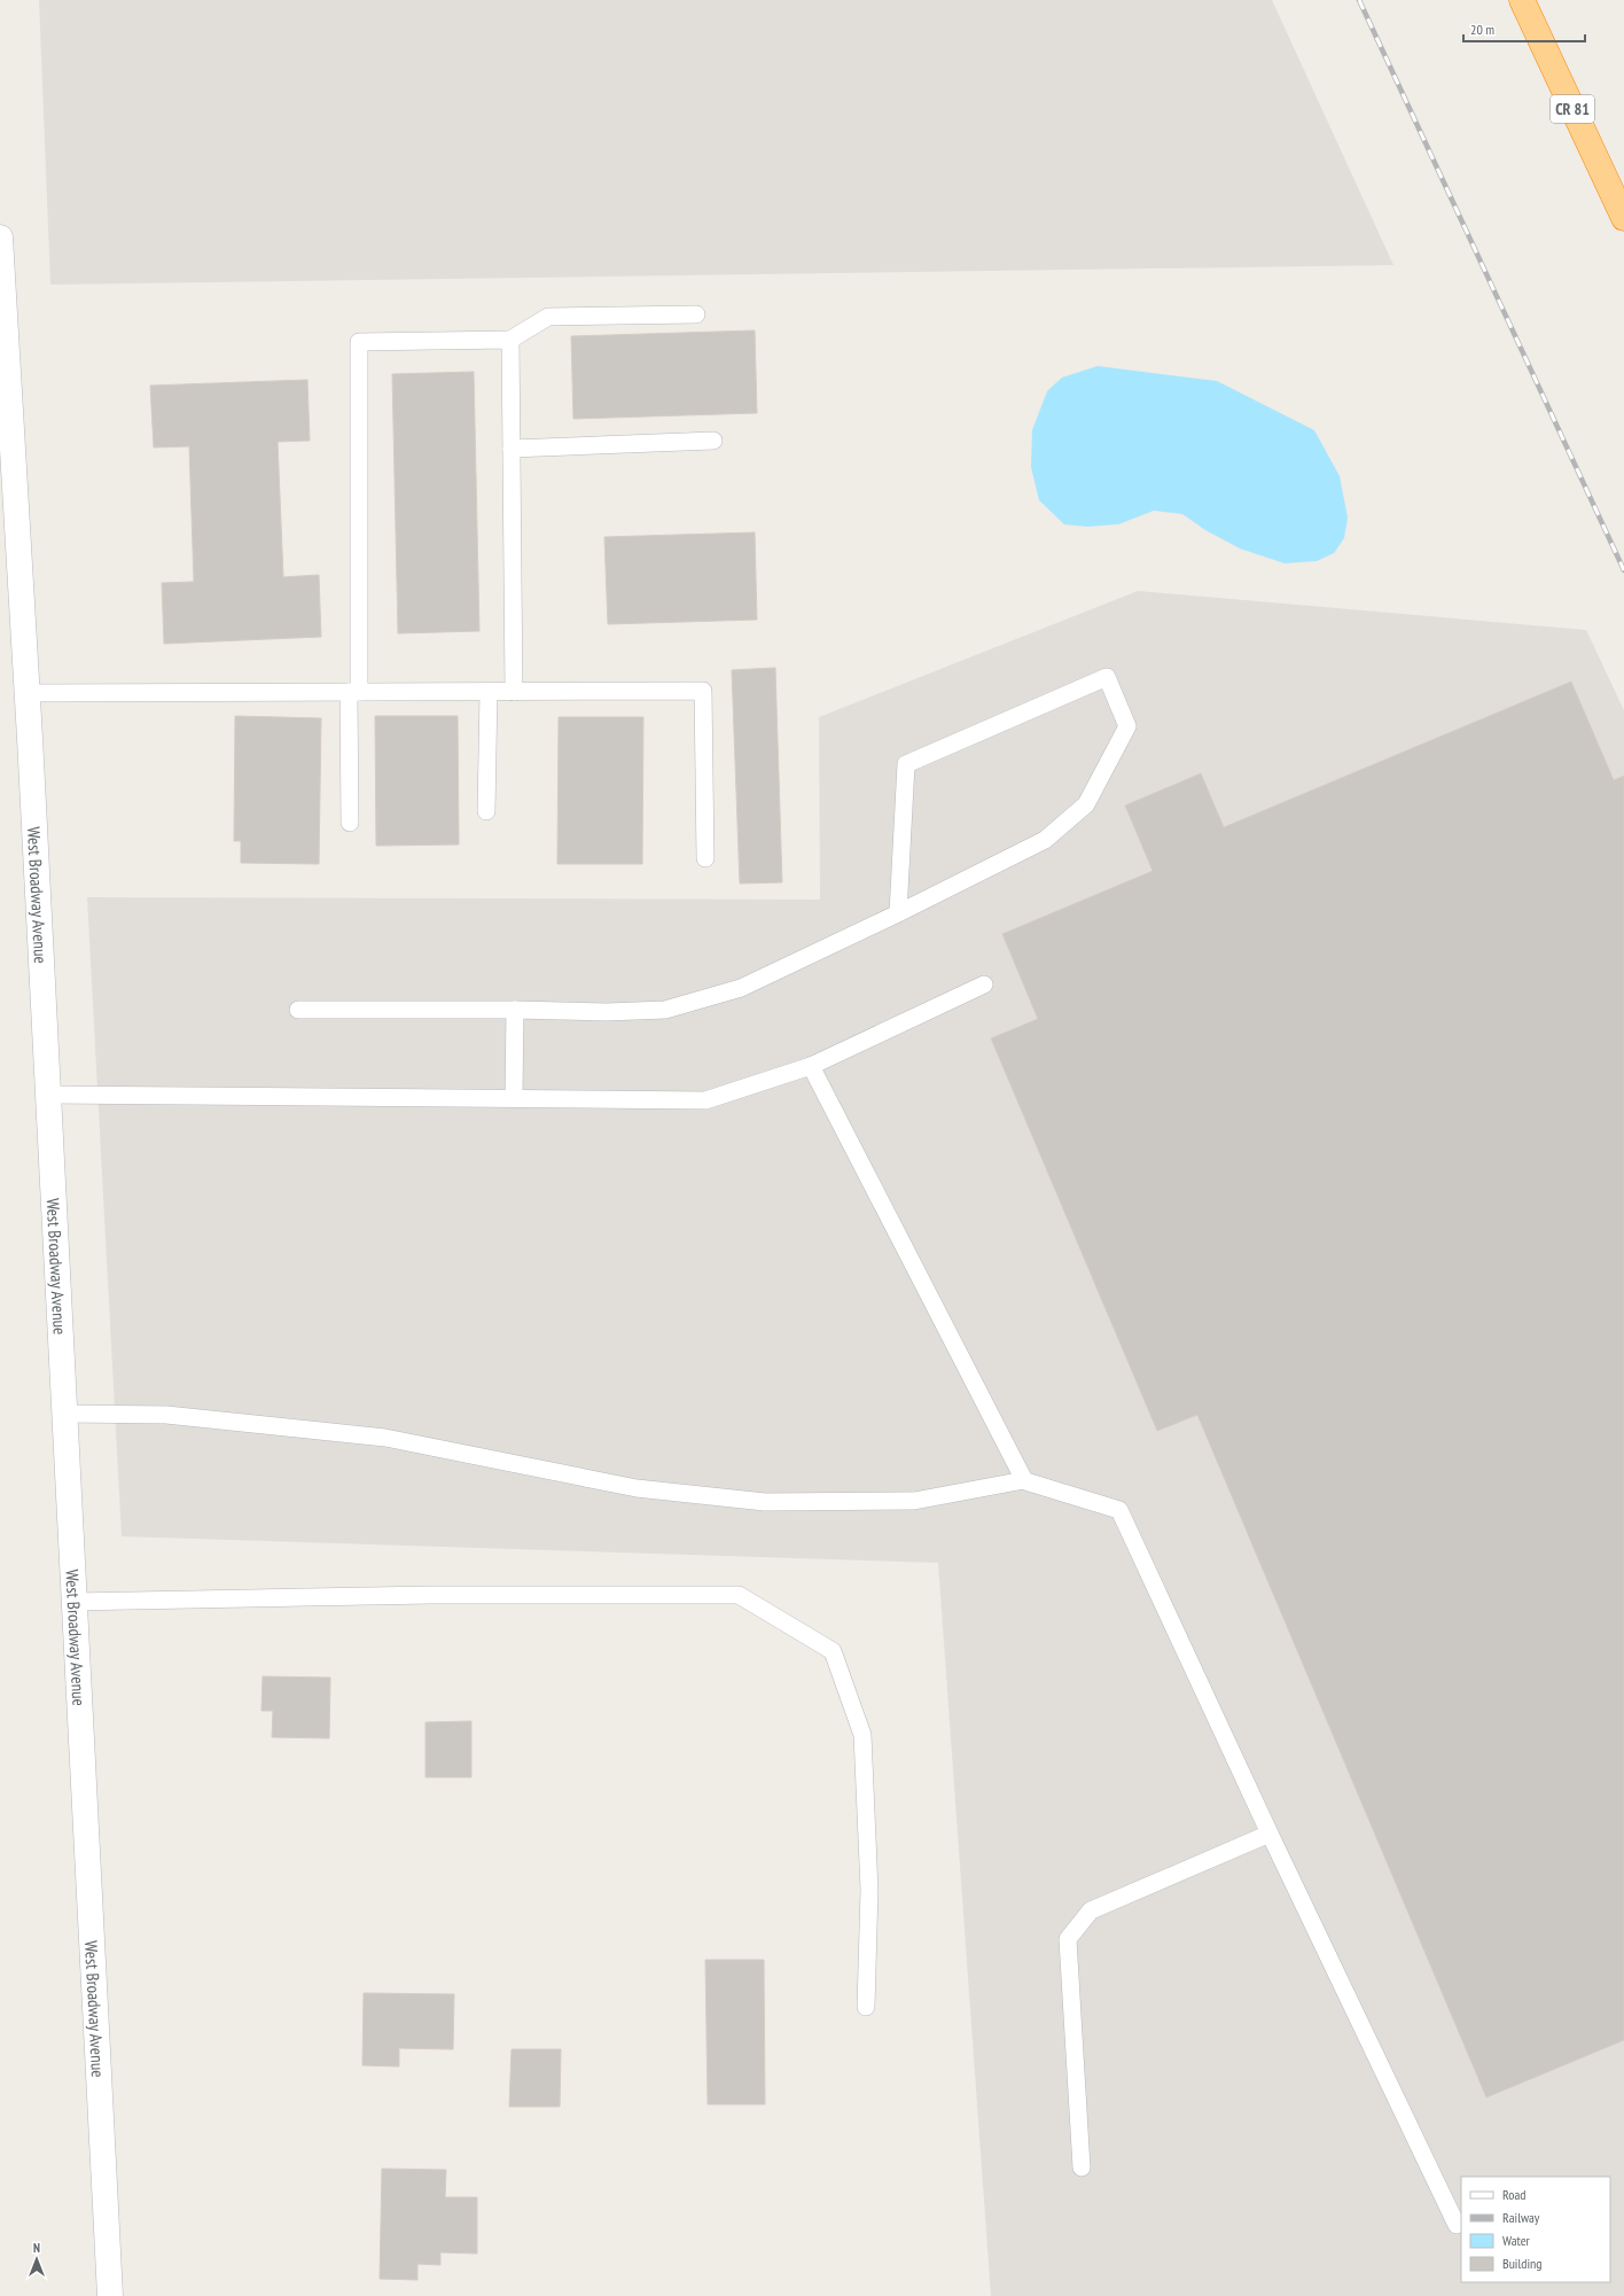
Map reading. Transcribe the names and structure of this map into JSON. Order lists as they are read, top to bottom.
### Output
{
  "streets": {
    "highway": ["CR 81"],
    "street": ["West Broadway Avenue"]
  },
  "legend": [
    "Road",
    "Railway",
    "Water",
    "Building"
  ],
  "scale_bar": "20 m",
  "north": "top"
}
